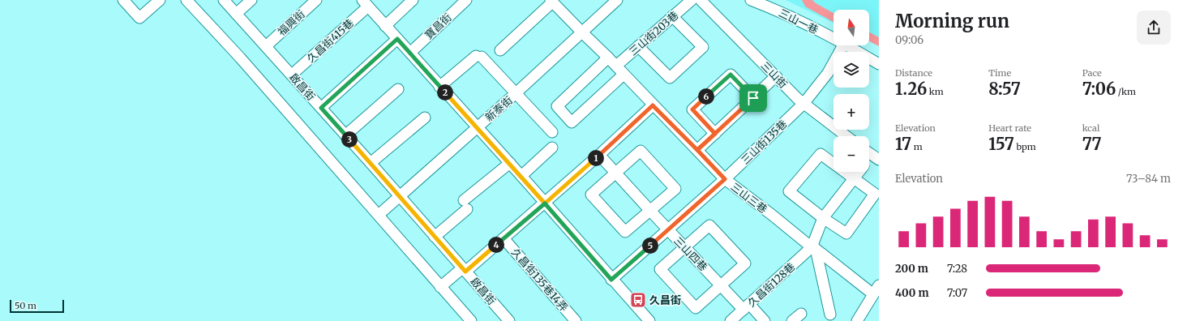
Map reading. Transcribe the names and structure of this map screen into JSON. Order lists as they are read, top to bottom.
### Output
{
  "streets": {
    "street": [
      "三山一巷",
      "福興街",
      "寶昌街",
      "三山街203巷",
      "久昌街415巷",
      "三山街",
      "啟昌街",
      "新泰街",
      "三山街135巷",
      "三山三巷",
      "三山四巷",
      "久昌街135巷14弄",
      "久昌街128巷"
    ]
  },
  "crossings": [
    ["福興街", "啟昌街"],
    ["三山街203巷", "三山三巷"],
    ["久昌街415巷", "啟昌街"],
    ["三山街", "三山街135巷"],
    ["啟昌街", "新泰街"],
    ["新泰街", "三山三巷"],
    ["三山街135巷", "三山三巷"],
    ["三山街135巷", "三山四巷"],
    ["三山三巷", "久昌街128巷"],
    ["三山四巷", "久昌街128巷"]
  ],
  "places": {
    "bus stop": ["久昌街"]
  },
  "scale_bar": "50 m",
  "north": "top",
  "page": {
    "heading": ["Morning run", "09:06"],
    "map_buttons": ["+", "−"],
    "stats": [
      ["Distance", "1.26 km"],
      ["Time", "8:57"],
      ["Pace", "7:06 /km"],
      ["Elevation", "17 m"],
      ["Heart rate", "157 bpm"],
      ["kcal", "77"]
    ],
    "pins": [
      "2",
      "6",
      "3",
      "1",
      "4",
      "5"
    ],
    "chart": ["Elevation", "73–84 m"],
    "list": [
      {
        "name": "200 m",
        "note": "7:28"
      },
      {
        "name": "400 m",
        "note": "7:07"
      }
    ],
    "scale": "50 m"
  }
}
